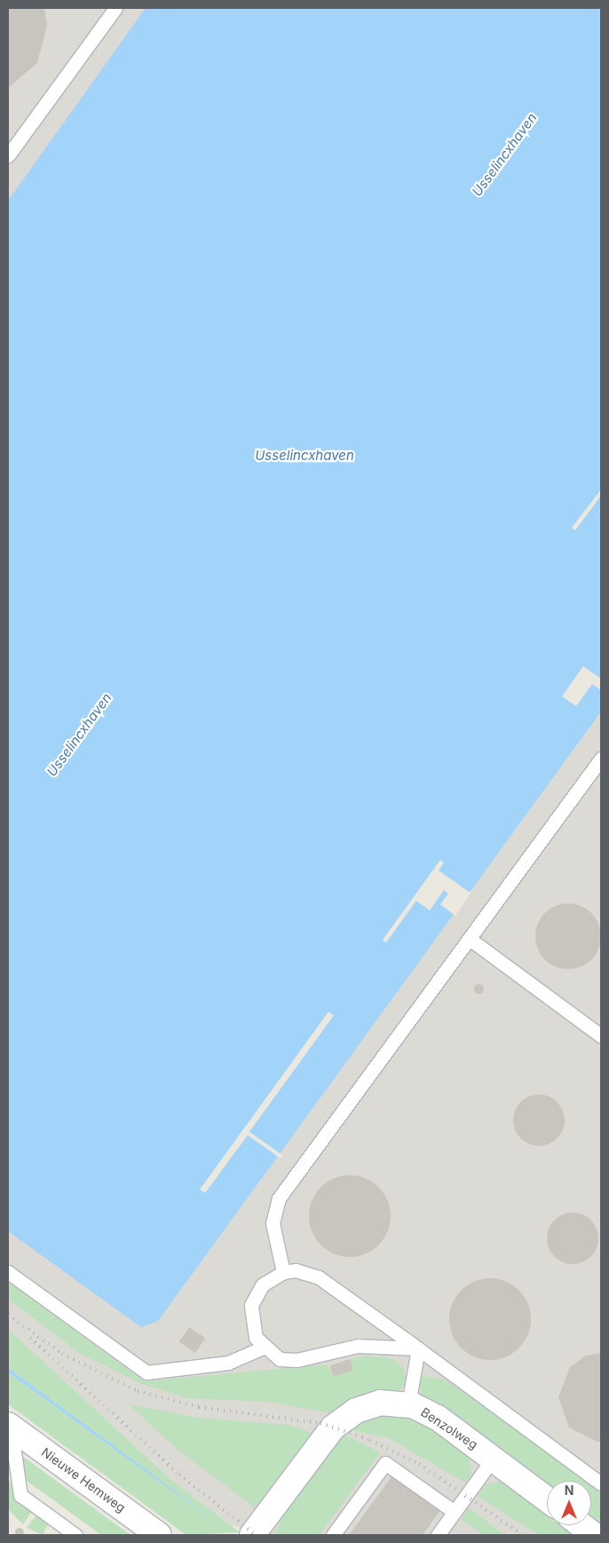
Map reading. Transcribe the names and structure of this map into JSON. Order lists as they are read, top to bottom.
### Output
{
  "streets": {
    "street": ["Benzolweg", "Nieuwe Hemweg"]
  },
  "water": ["Usselincxhaven"],
  "north": "top"
}
